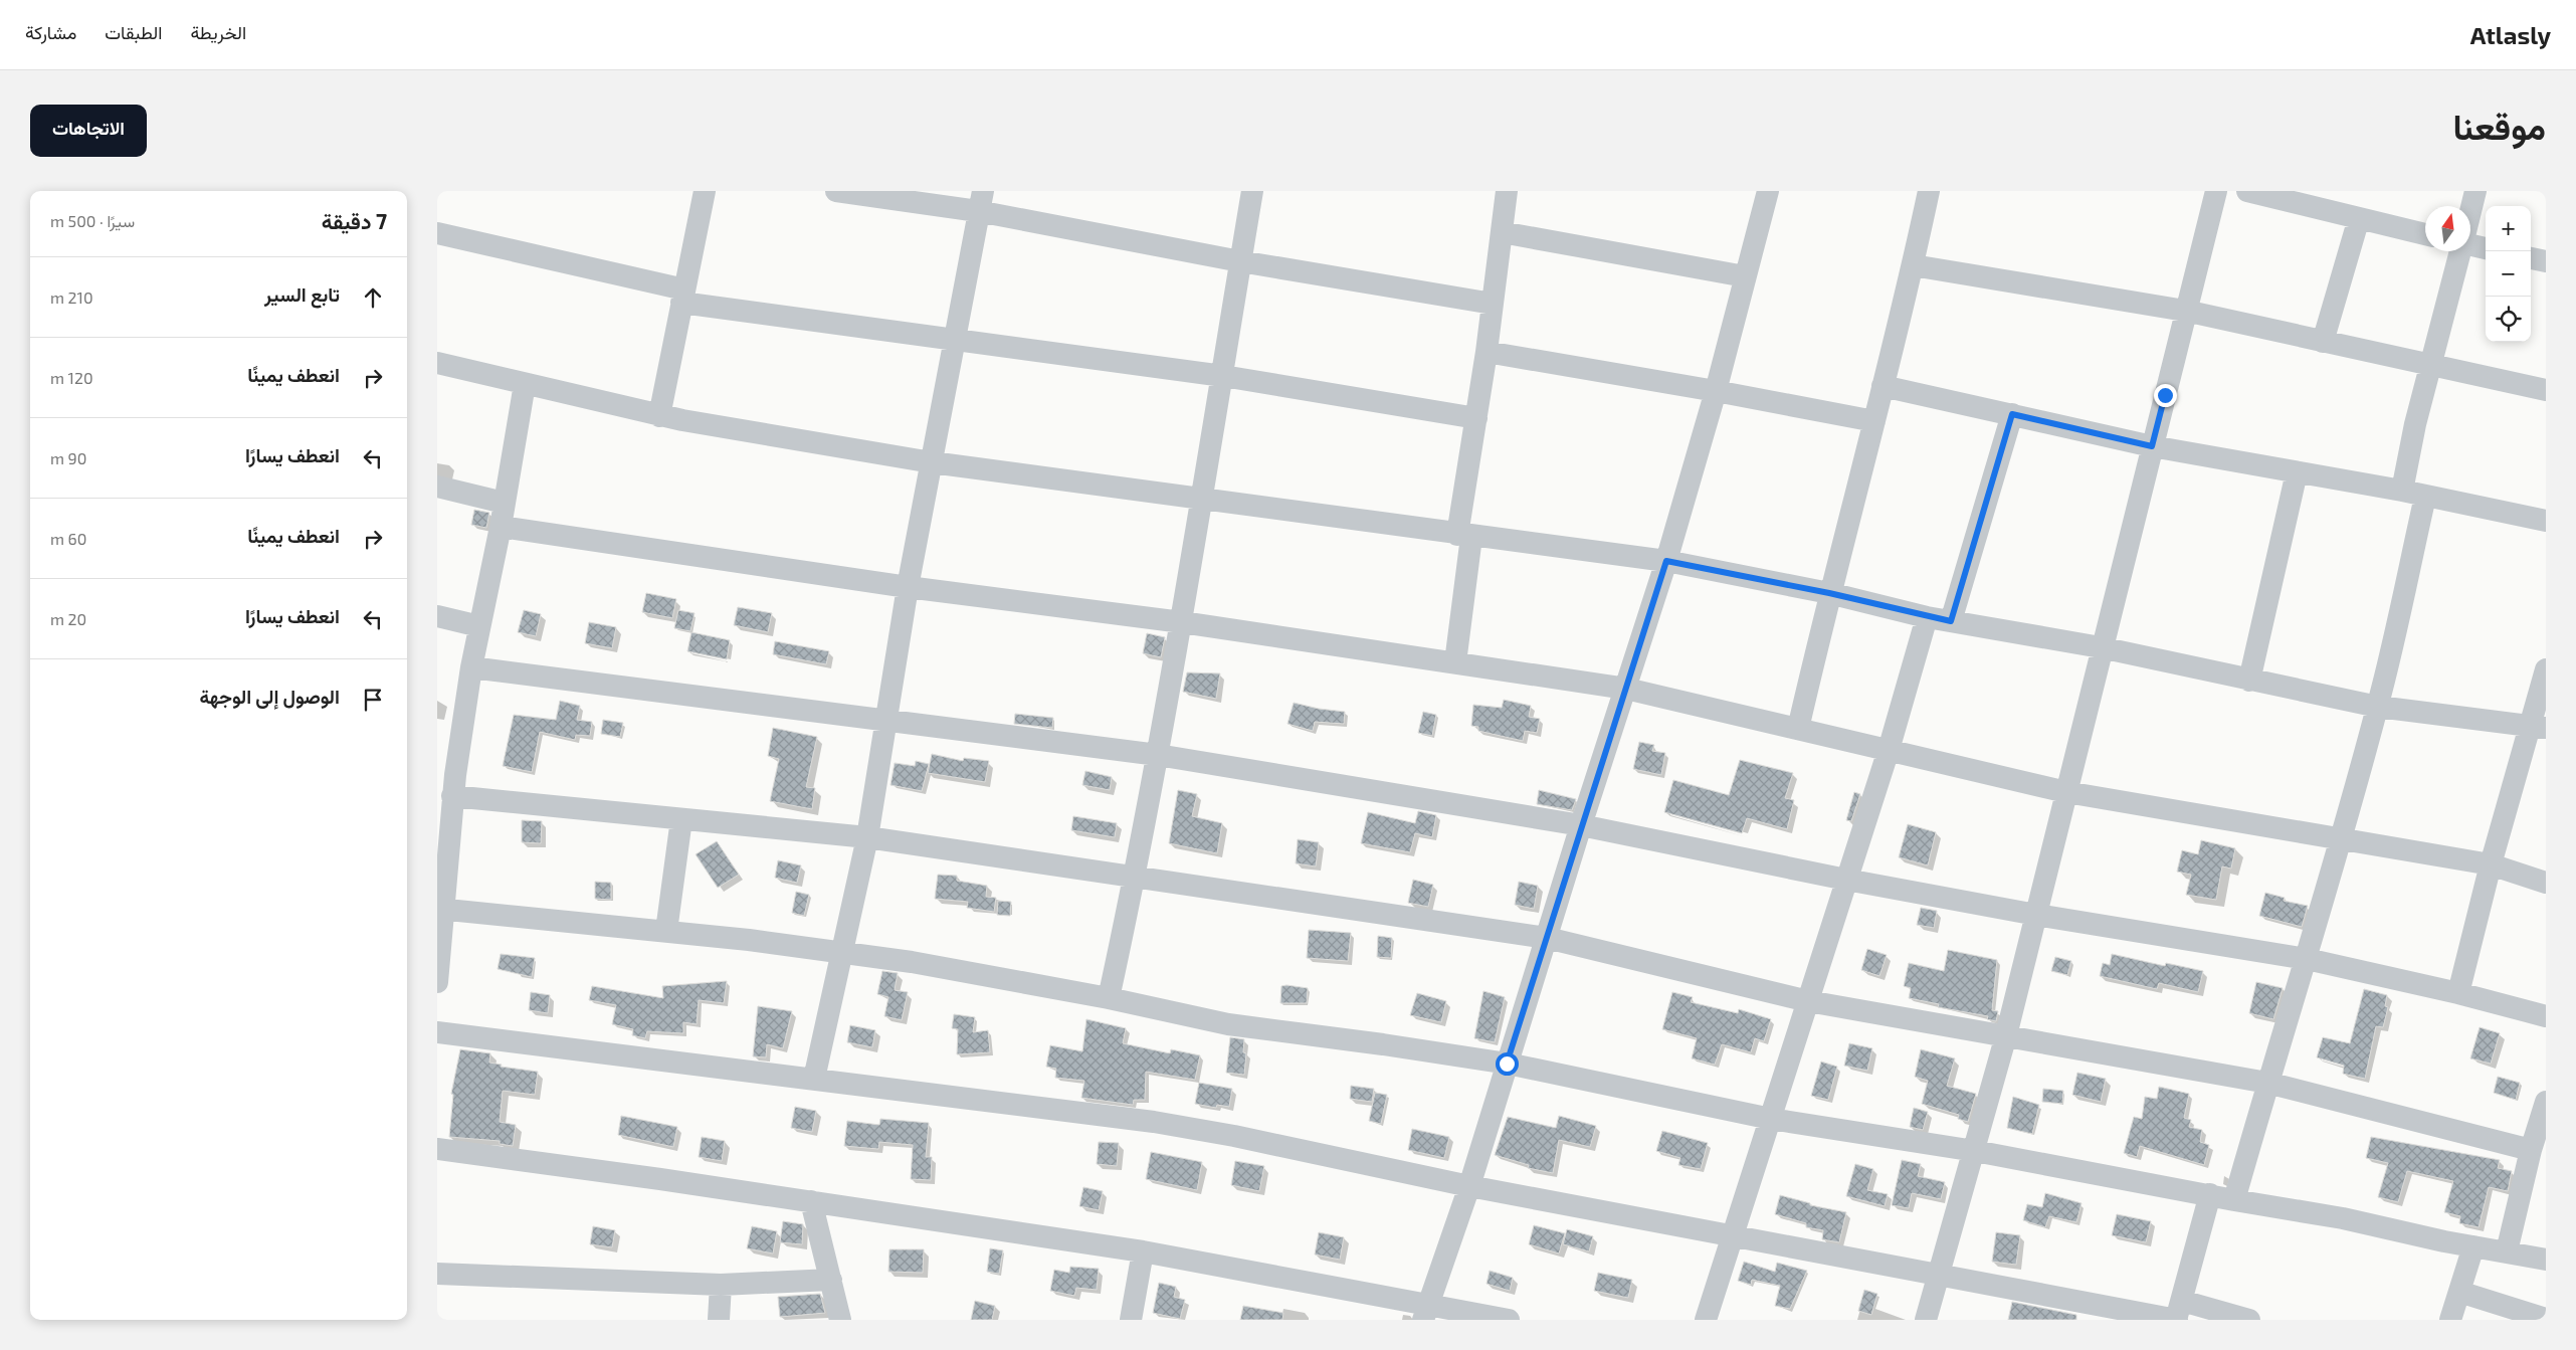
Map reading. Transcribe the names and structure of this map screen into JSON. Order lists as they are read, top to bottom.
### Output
{
  "north": "top",
  "page": {
    "header": "Atlasly",
    "nav": ["الخريطة", "الطبقات", "مشاركة"],
    "title": "موقعنا",
    "buttons": "الاتجاهات",
    "heading": ["7 دقيقة", "سيرًا · 500 m"],
    "map_buttons": ["+", "−"],
    "list": [
      ["تابع السير", "210 m"],
      ["انعطف يمينًا", "120 m"],
      ["انعطف يسارًا", "90 m"],
      ["انعطف يمينًا", "60 m"],
      ["انعطف يسارًا", "20 m"],
      "الوصول إلى الوجهة"
    ]
  }
}
